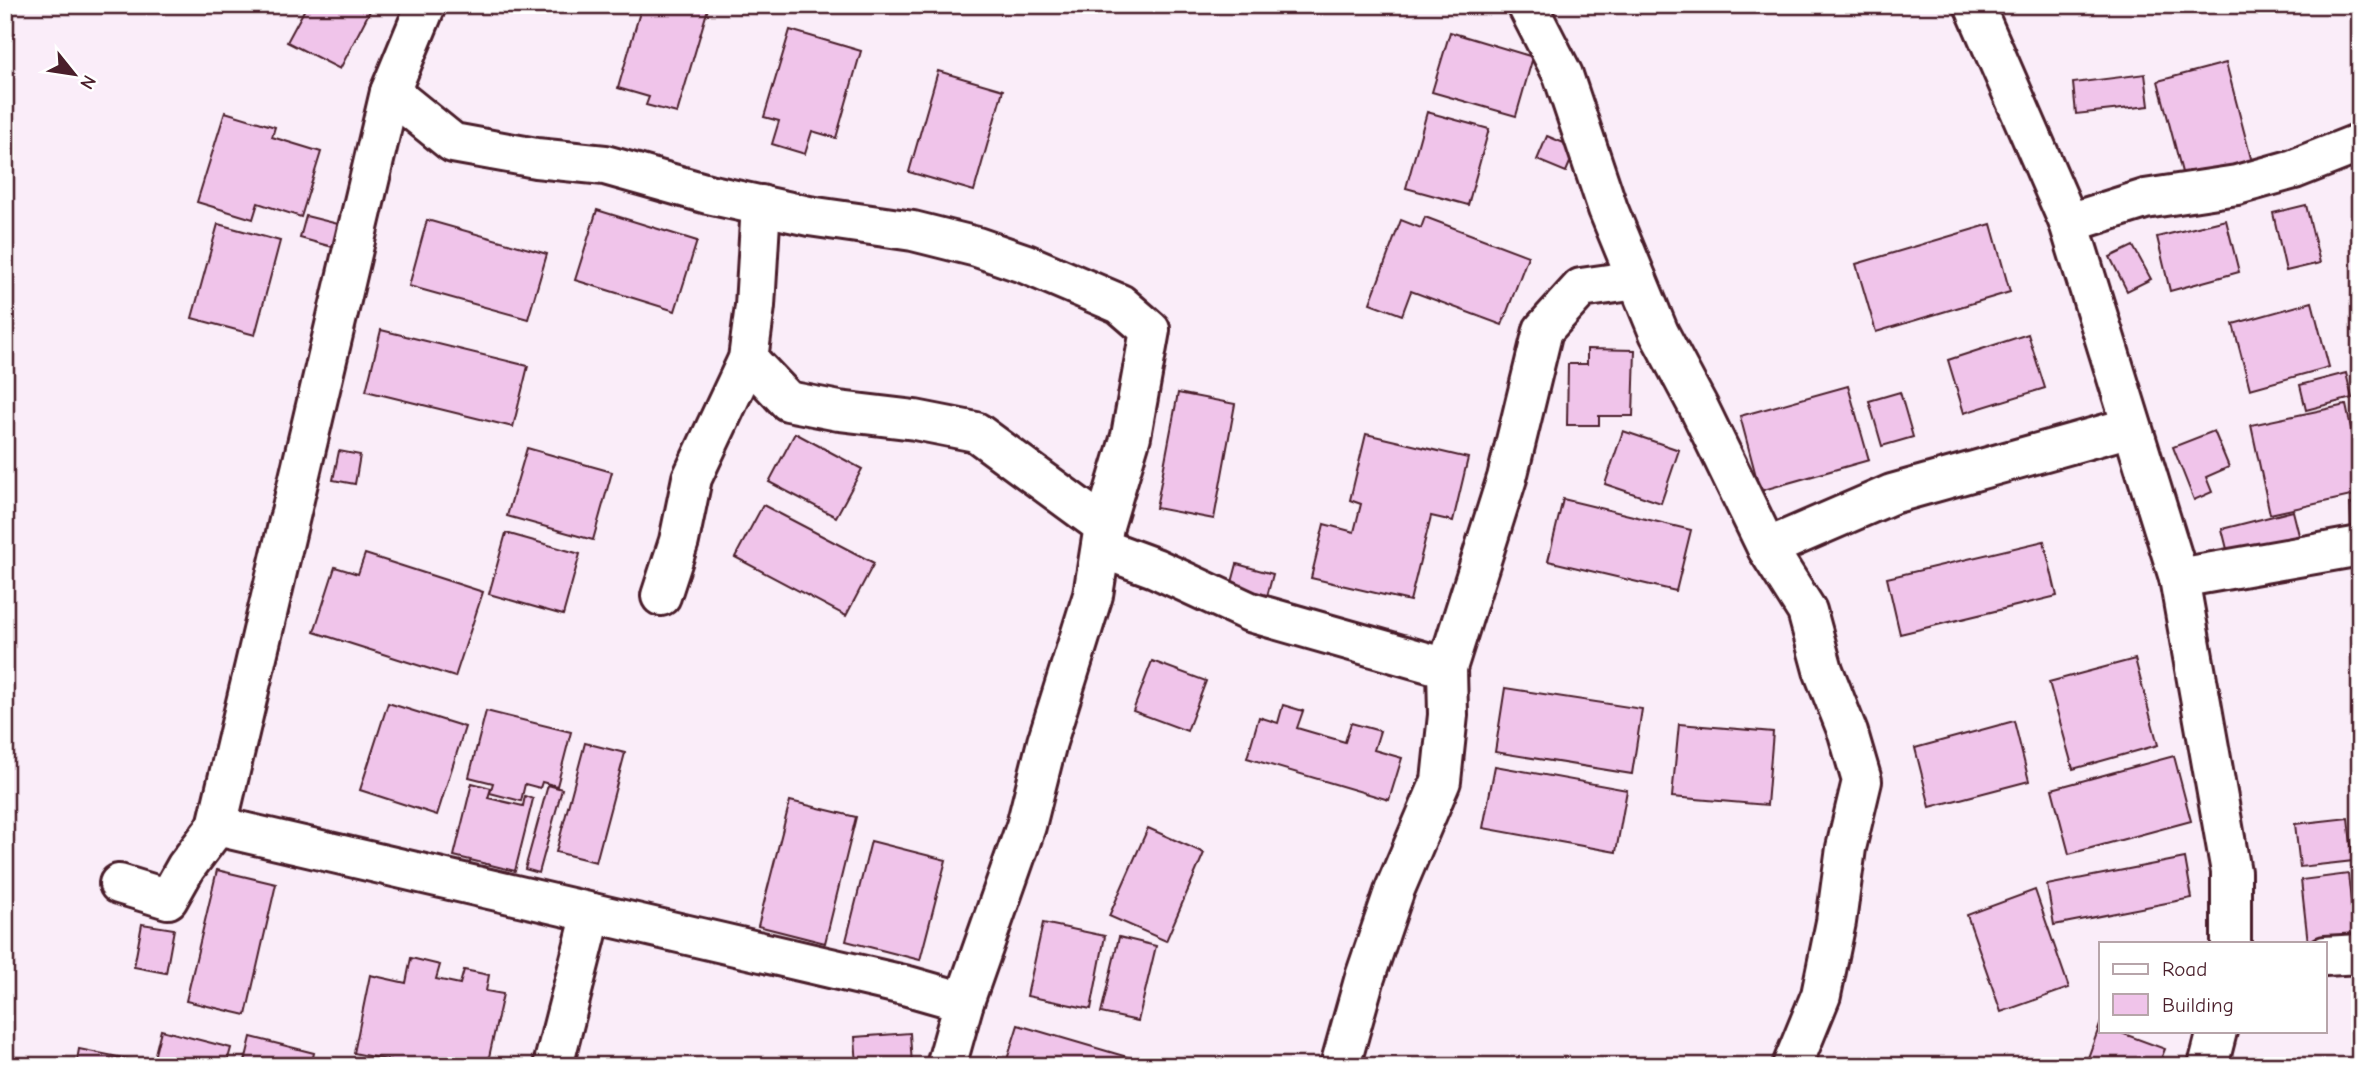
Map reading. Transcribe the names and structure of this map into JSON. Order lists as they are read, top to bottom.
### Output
{
  "legend": ["Road", "Building"],
  "north": "bottom right"
}
